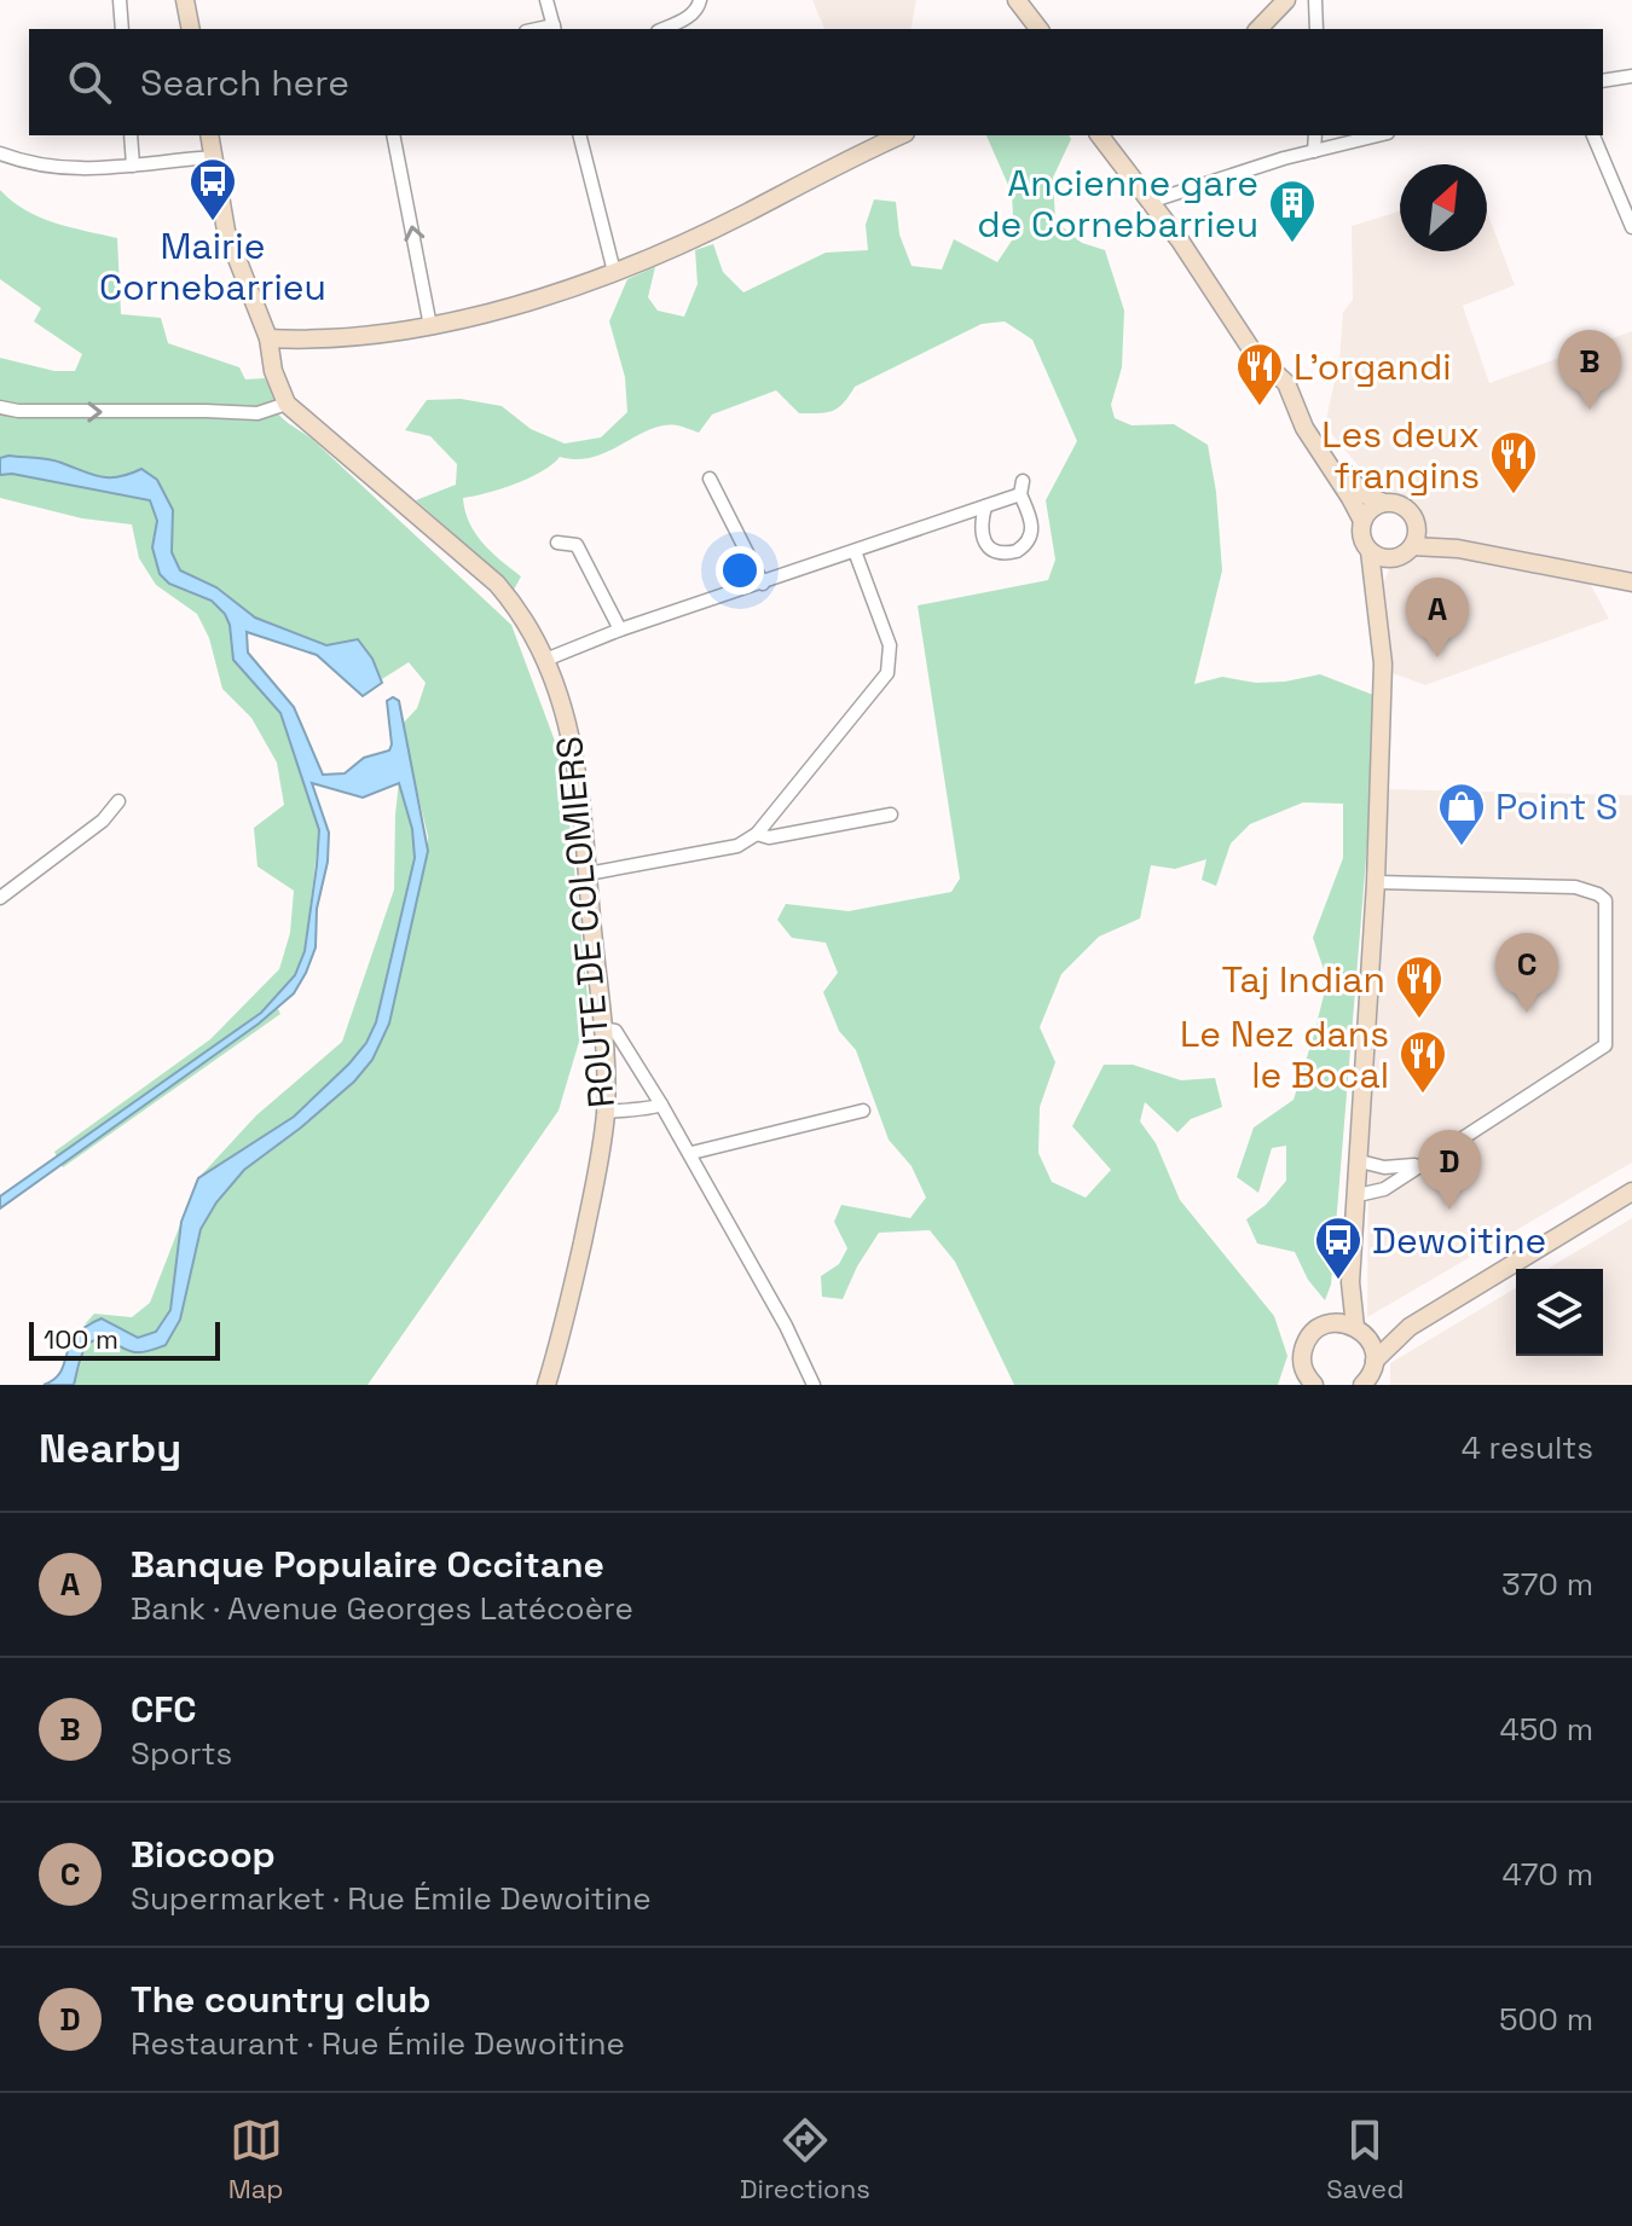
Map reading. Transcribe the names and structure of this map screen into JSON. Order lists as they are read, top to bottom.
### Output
{
  "streets": {
    "main road": ["ROUTE DE COLOMIERS"]
  },
  "places": {
    "bus stop": ["Mairie Cornebarrieu", "Dewoitine"],
    "building": ["Ancienne gare de Cornebarrieu"],
    "restaurant": [
      "L'organdi",
      "Les deux frangins",
      "Taj Indian",
      "Le Nez dans le Bocal"
    ],
    "shop": ["Point S"]
  },
  "scale_bar": "100 m",
  "north": "top right",
  "page": {
    "search": "Search here",
    "pins": [
      "B",
      "A",
      "C",
      "D"
    ],
    "scale": "100 m",
    "heading": ["Nearby", "4 results"],
    "list": [
      {
        "mark": "A",
        "name": "Banque Populaire Occitane",
        "note": "Bank · Avenue Georges Latécoère",
        "value": "370 m"
      },
      {
        "mark": "B",
        "name": "CFC",
        "note": "Sports",
        "value": "450 m"
      },
      {
        "mark": "C",
        "name": "Biocoop",
        "note": "Supermarket · Rue Émile Dewoitine",
        "value": "470 m"
      },
      {
        "mark": "D",
        "name": "The country club",
        "note": "Restaurant · Rue Émile Dewoitine",
        "value": "500 m"
      }
    ],
    "nav": ["Map", "Directions", "Saved"]
  }
}
